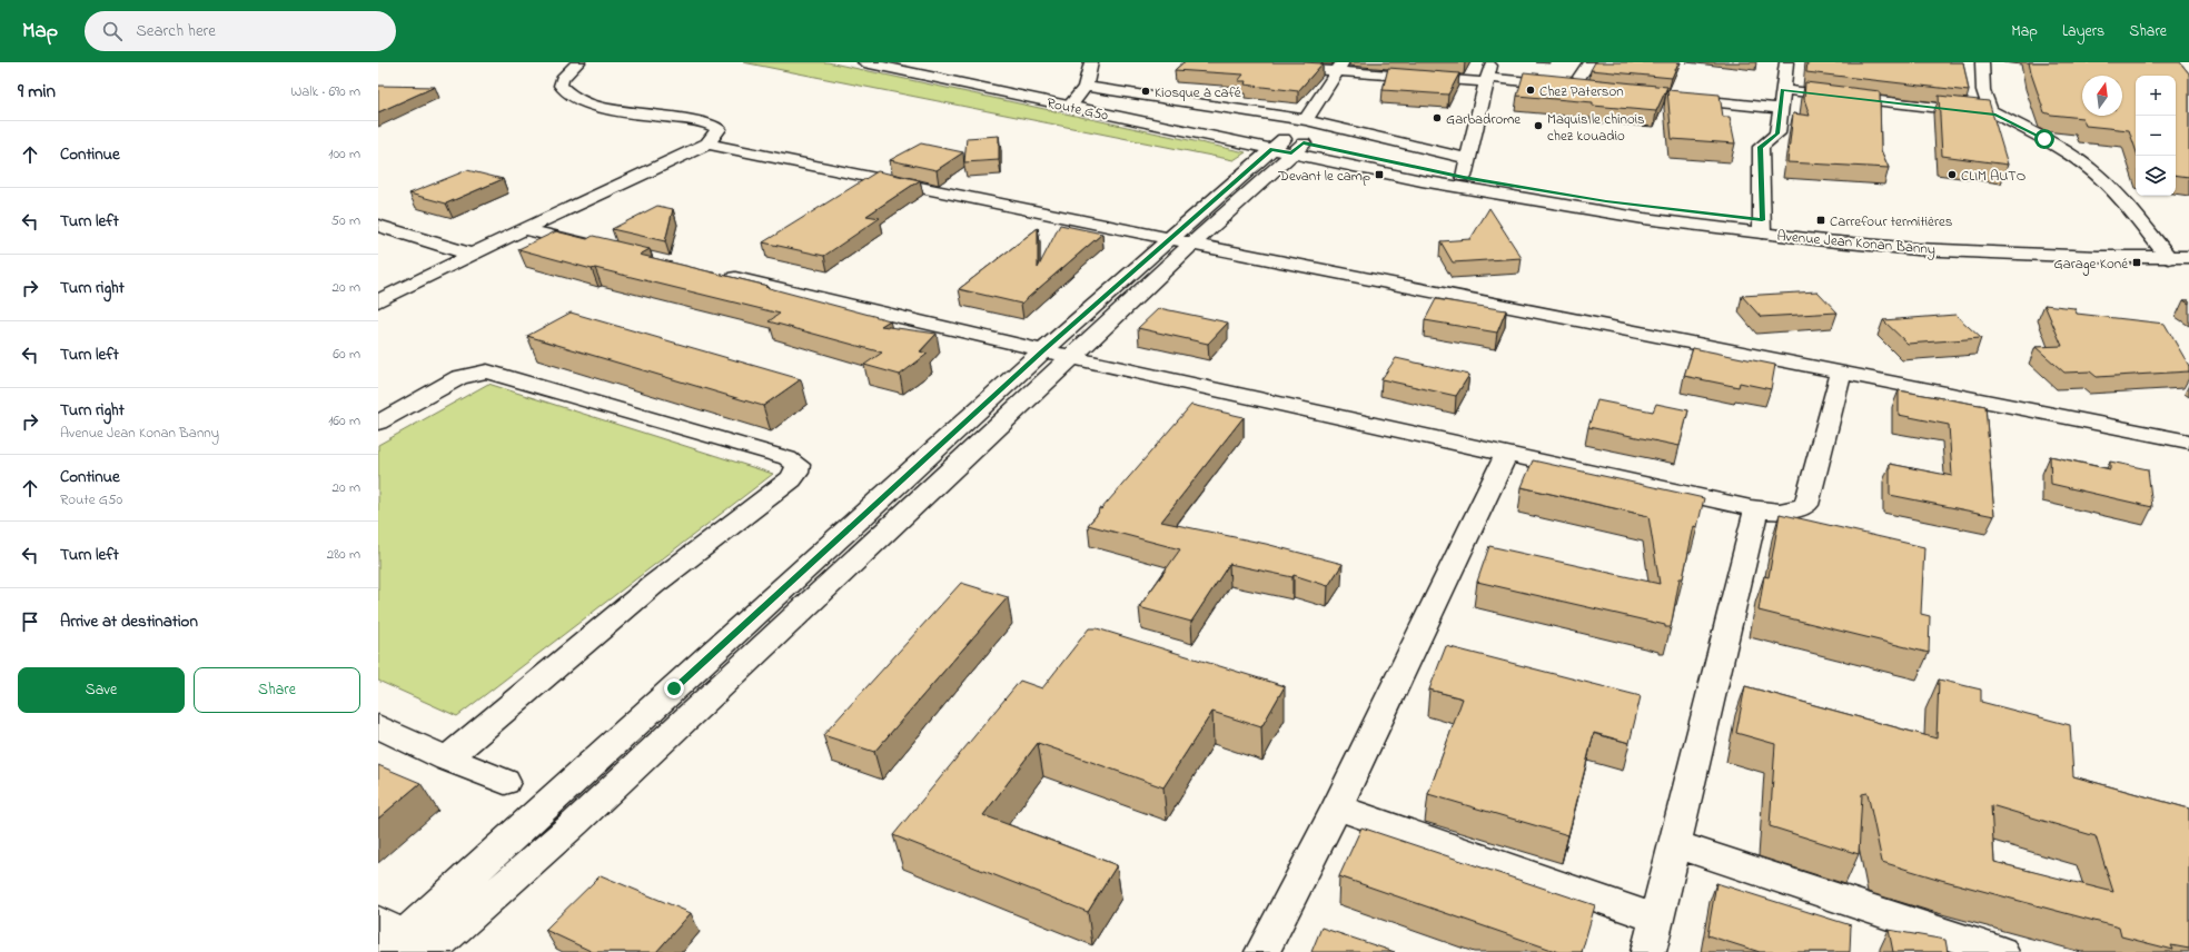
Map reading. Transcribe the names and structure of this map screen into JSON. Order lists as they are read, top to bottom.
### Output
{
  "streets": {
    "street": ["Route G50", "Avenue Jean Konan Banny"]
  },
  "crossings": [
    ["Route G50", "Avenue Jean Konan Banny"]
  ],
  "places": {
    "other": [
      "Chez Paterson",
      "Kiosque à café",
      "Garbadrome",
      "Maquis le chinois chez kouadio",
      "CLIM AUTO"
    ],
    "transit": ["Devant le camp", "Carrefour termitières", "Garage Koné"]
  },
  "north": "top",
  "page": {
    "header": "Map",
    "search": "Search here",
    "nav": ["Map", "Layers", "Share"],
    "heading": ["9 min", "Walk · 690 m"],
    "map_buttons": ["+", "−"],
    "list": [
      ["Continue", "100 m"],
      ["Turn left", "50 m"],
      ["Turn right", "20 m"],
      ["Turn left", "60 m"],
      ["Turn right", "Avenue Jean Konan Banny", "160 m"],
      ["Continue", "Route G50", "20 m"],
      ["Turn left", "280 m"],
      "Arrive at destination"
    ],
    "buttons": ["Save", "Share"]
  }
}
